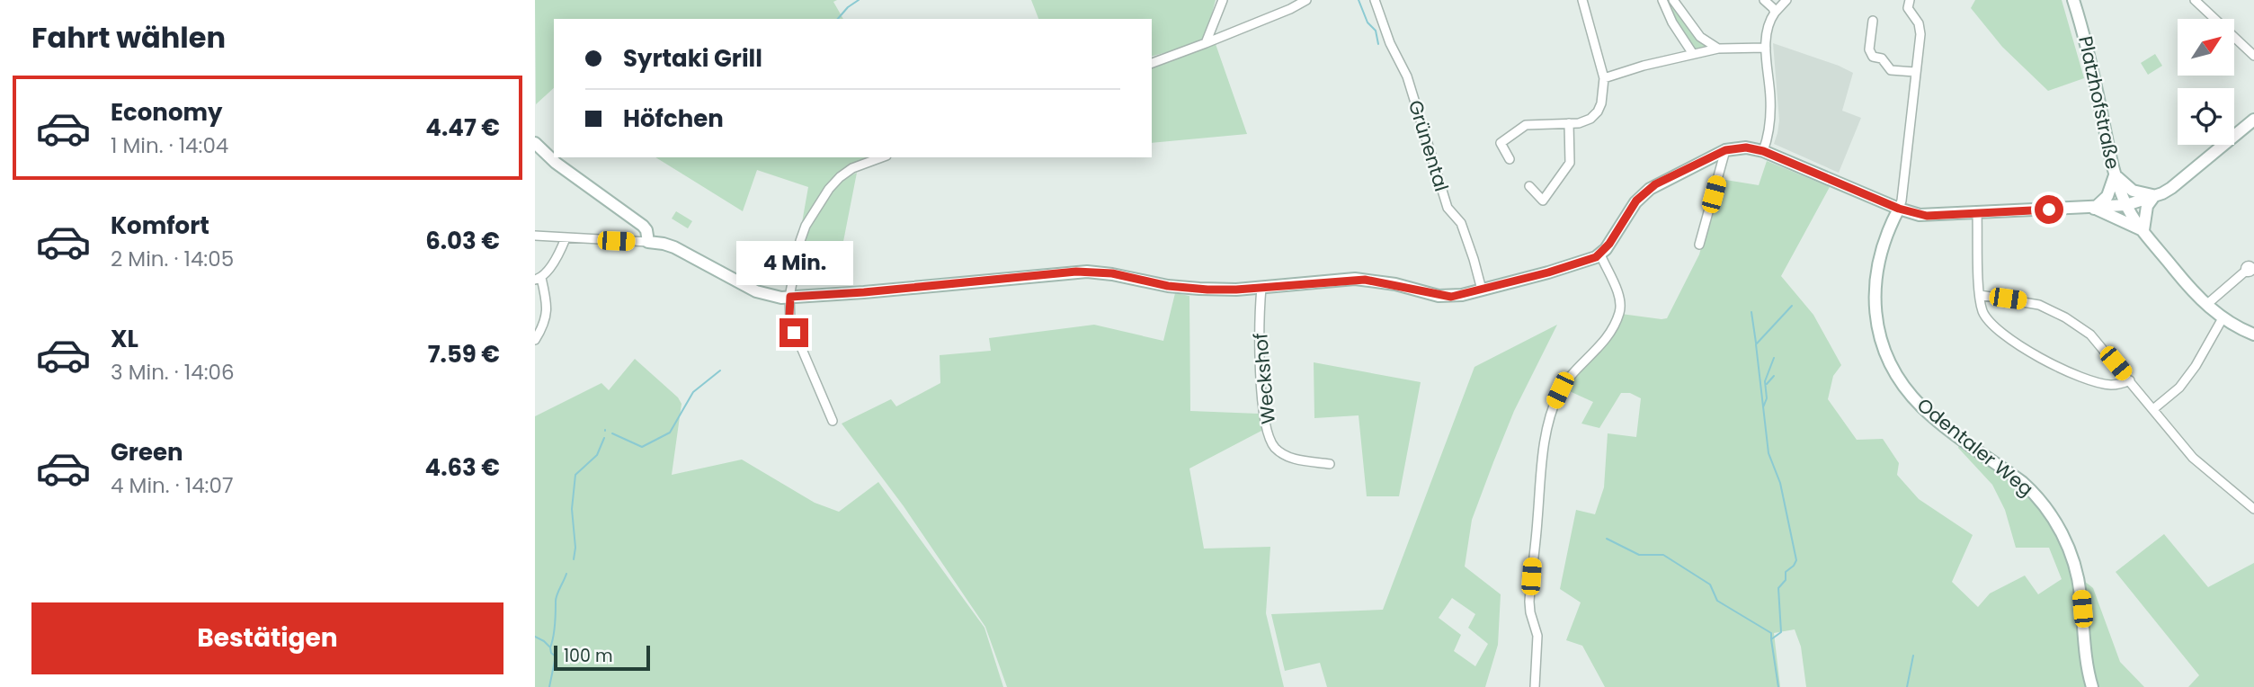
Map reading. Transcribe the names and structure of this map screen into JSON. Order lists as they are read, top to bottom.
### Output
{
  "streets": {
    "main road": ["Platzhofstraße", "Odentaler Weg"],
    "street": ["Grünental", "Weckshof"]
  },
  "scale_bar": "100 m",
  "north": "top right",
  "page": {
    "heading": "Fahrt wählen",
    "banner": ["Syrtaki Grill", "Höfchen"],
    "list": [
      {
        "name": "Economy",
        "note": "1 Min. · 14:04",
        "value": "4.47 €"
      },
      {
        "name": "Komfort",
        "note": "2 Min. · 14:05",
        "value": "6.03 €"
      },
      {
        "name": "XL",
        "note": "3 Min. · 14:06",
        "value": "7.59 €"
      },
      {
        "name": "Green",
        "note": "4 Min. · 14:07",
        "value": "4.63 €"
      }
    ],
    "bubble": "4 Min.",
    "buttons": "Bestätigen",
    "scale": "100 m"
  }
}
